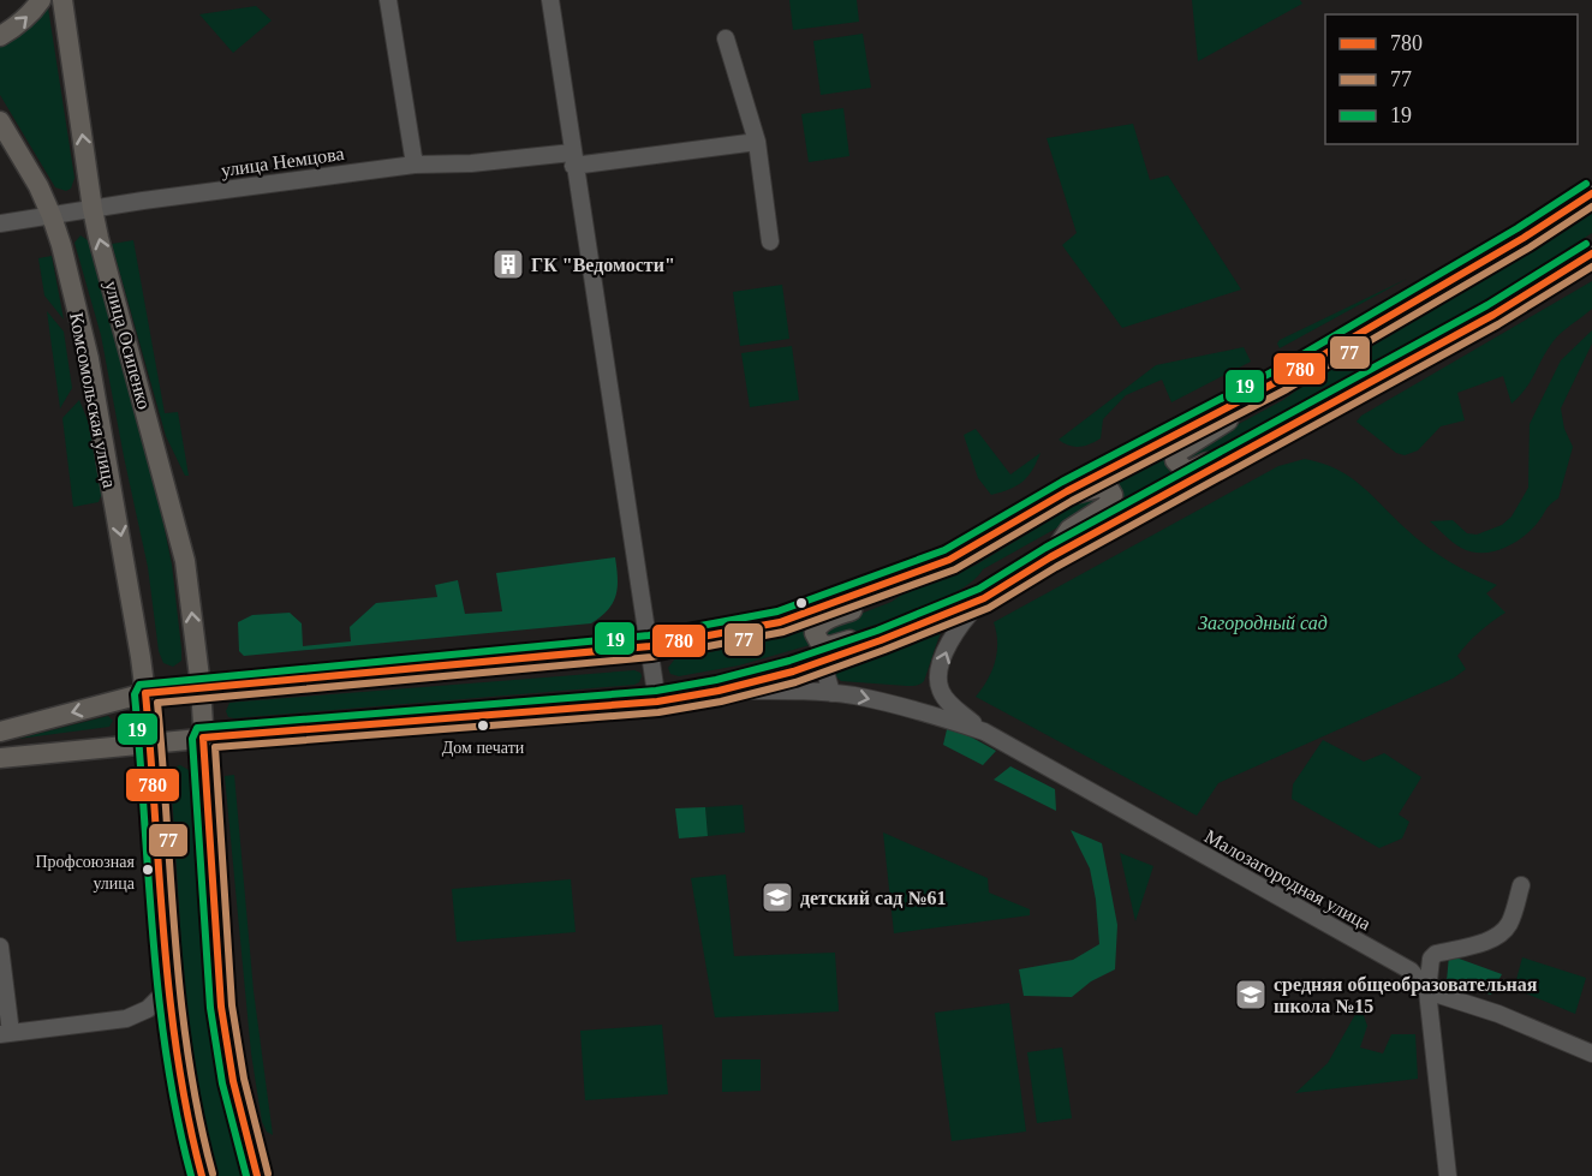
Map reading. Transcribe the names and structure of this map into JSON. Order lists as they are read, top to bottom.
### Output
{
  "streets": {
    "main road": ["улица Осипенко", "Комсомольская улица"],
    "street": ["улица Немцова", "Малозагородная улица"]
  },
  "crossings": [
    ["улица Немцова", "улица Осипенко"],
    ["улица Немцова", "Комсомольская улица"]
  ],
  "one_way": ["улица Осипенко", "Комсомольская улица"],
  "parks": ["Загородный сад"],
  "places": {
    "building": ["ГК \"Ведомости\""],
    "other": ["Дом печати", "Профсоюзная улица"],
    "school or university": ["детский сад №61", "средняя общеобразовательная школа №15"]
  },
  "lines": ["transit line 19", "transit line 780", "transit line 77"],
  "legend": ["780", "77", "19"]
}
